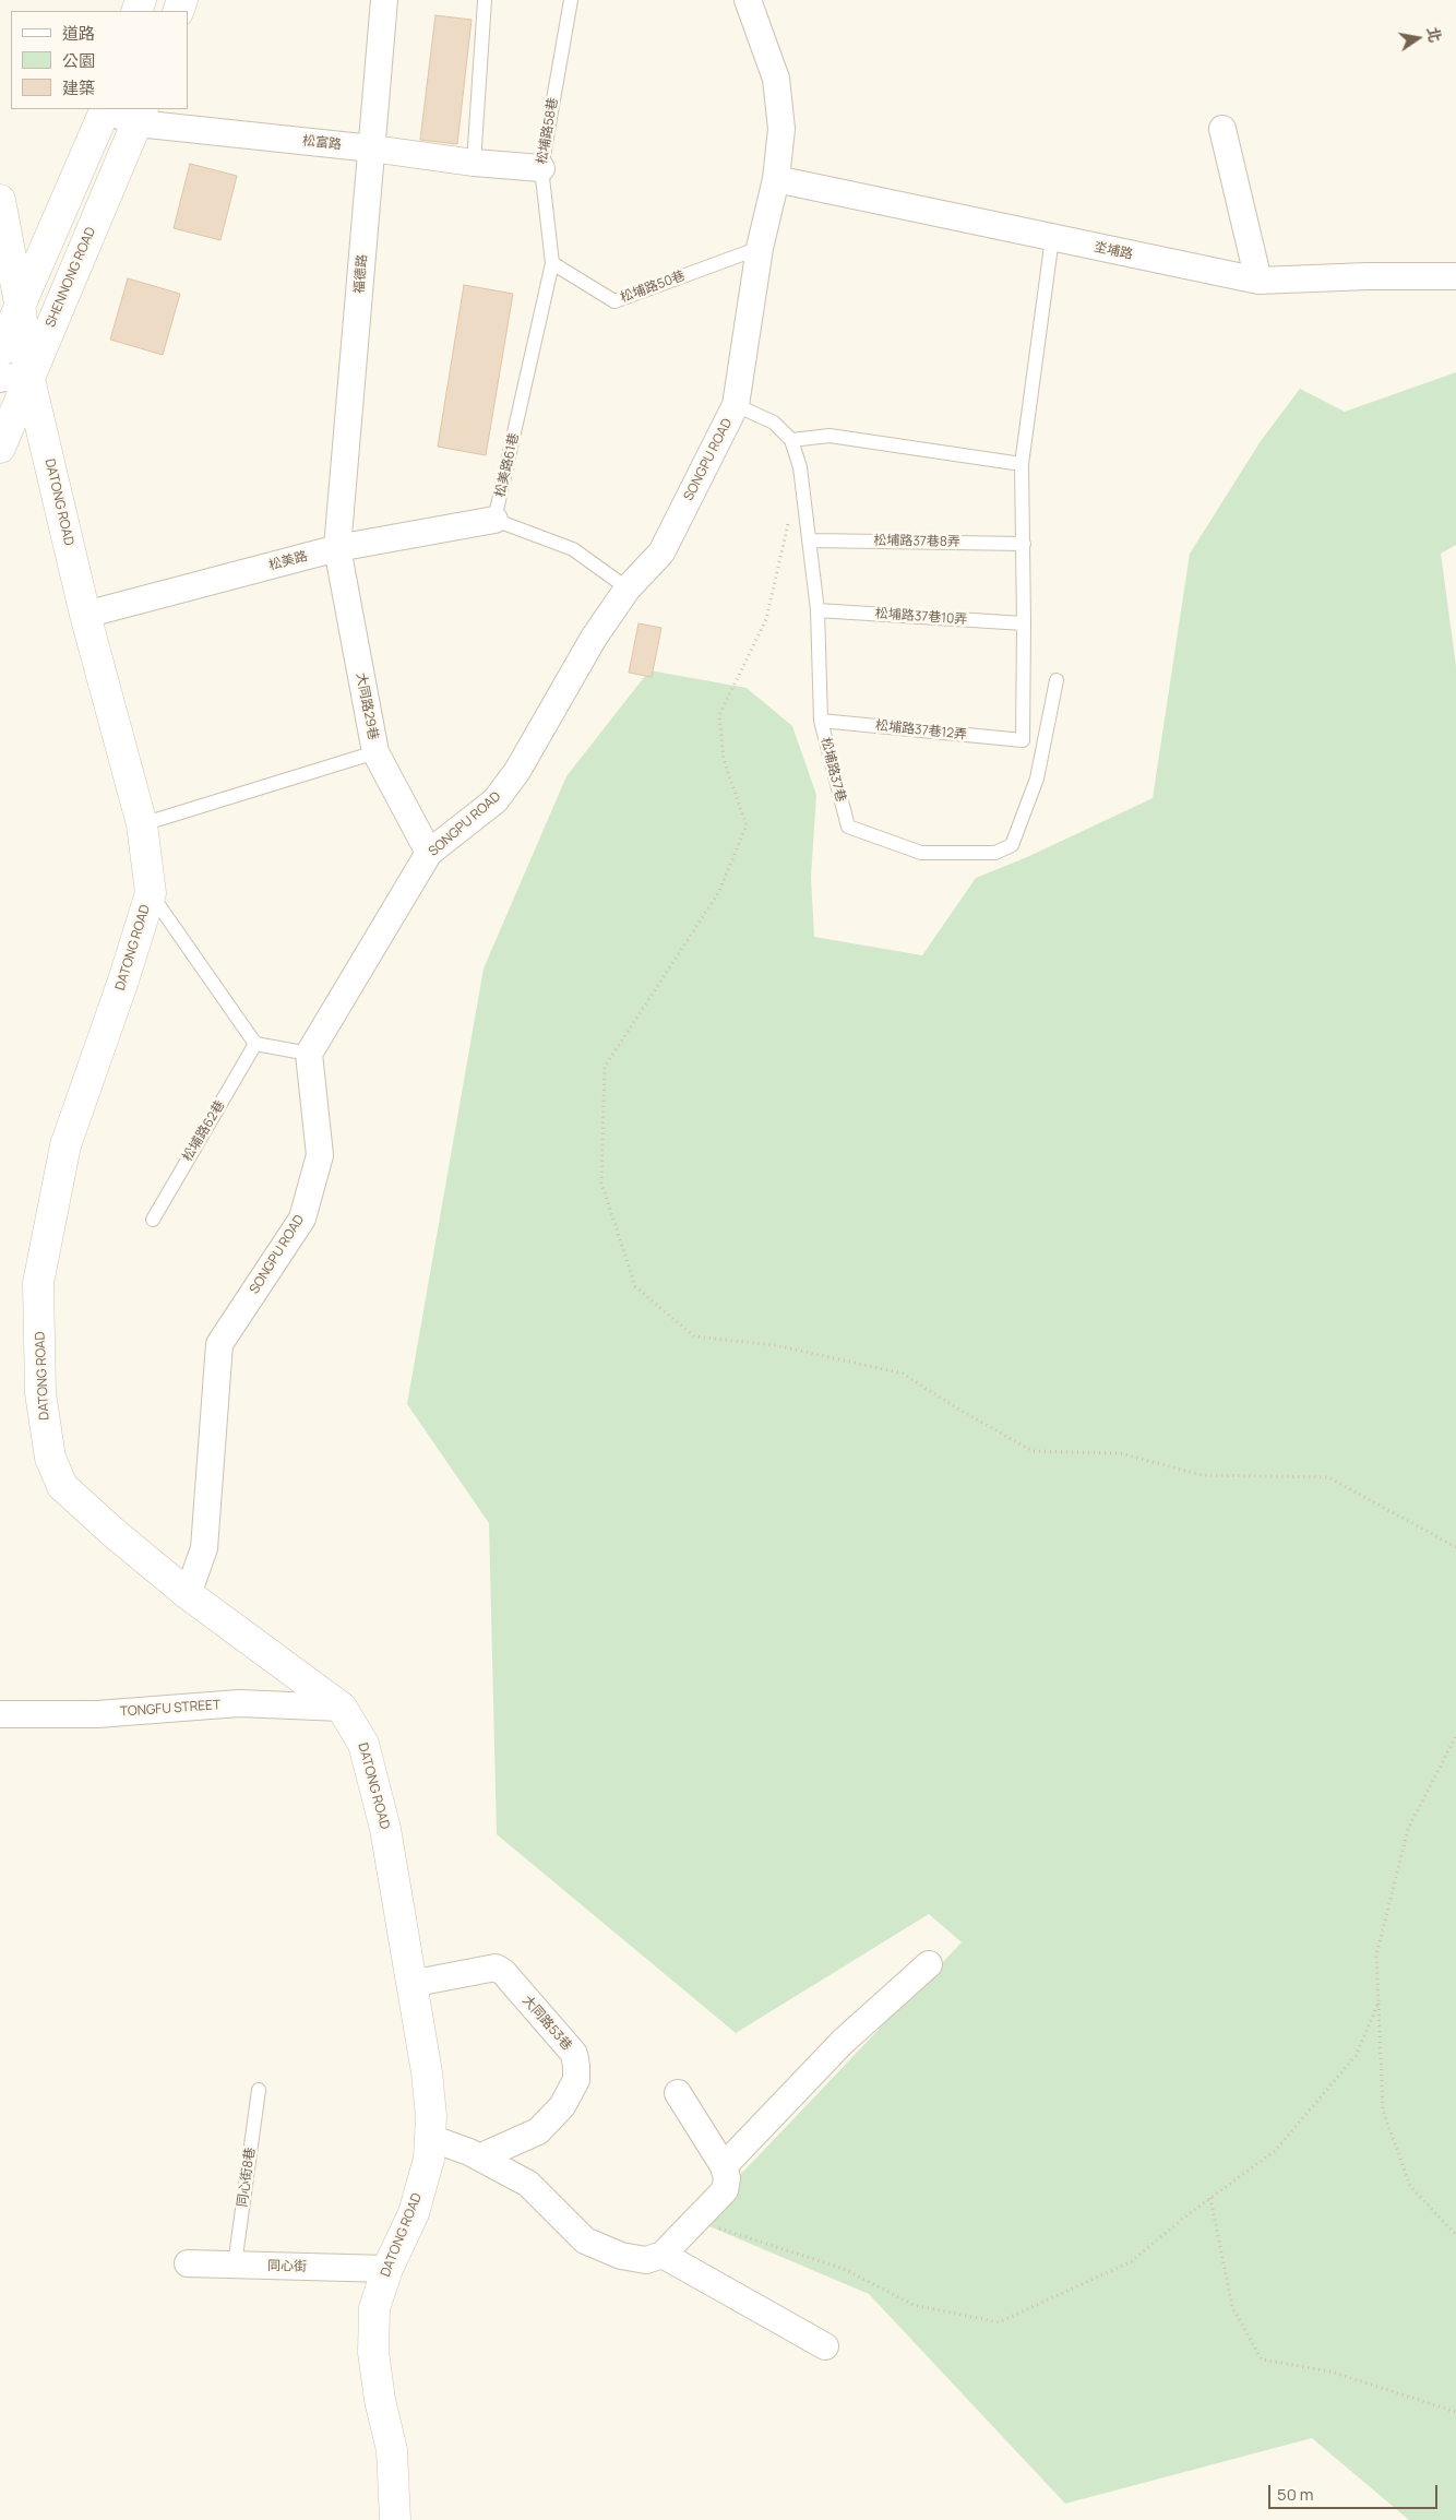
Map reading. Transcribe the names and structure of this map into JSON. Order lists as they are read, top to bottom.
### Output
{
  "streets": {
    "street": [
      "松富路",
      "坔埔路",
      "福德路",
      "SHENNONG ROAD",
      "SONGPU ROAD",
      "DATONG ROAD",
      "松美路",
      "大同路29巷",
      "TONGFU STREET",
      "大同路53巷",
      "同心街"
    ],
    "lane": [
      "松埔路58巷",
      "松埔路50巷",
      "松美路61巷",
      "松埔路37巷8弄",
      "松埔路37巷10弄",
      "松埔路37巷12弄",
      "松埔路37巷",
      "松埔路62巷",
      "同心街8巷"
    ]
  },
  "crossings": [
    ["松埔路58巷", "松富路"],
    ["松埔路58巷", "松埔路50巷"],
    ["松埔路58巷", "松美路61巷"],
    ["松富路", "福德路"],
    ["松富路", "SHENNONG ROAD"],
    ["坔埔路", "SONGPU ROAD"],
    ["福德路", "松美路"],
    ["福德路", "大同路29巷"],
    ["SHENNONG ROAD", "DATONG ROAD"],
    ["松埔路50巷", "SONGPU ROAD"],
    ["松埔路50巷", "松美路61巷"],
    ["SONGPU ROAD", "DATONG ROAD"],
    ["SONGPU ROAD", "大同路29巷"],
    ["松美路61巷", "松美路"],
    ["DATONG ROAD", "松美路"],
    ["DATONG ROAD", "TONGFU STREET"],
    ["DATONG ROAD", "大同路53巷"],
    ["DATONG ROAD", "同心街"],
    ["松埔路37巷8弄", "松埔路37巷"],
    ["松美路", "大同路29巷"],
    ["松埔路37巷10弄", "松埔路37巷12弄"],
    ["松埔路37巷10弄", "松埔路37巷"],
    ["松埔路37巷12弄", "松埔路37巷"],
    ["同心街8巷", "同心街"]
  ],
  "legend": ["道路", "公園", "建築"],
  "scale_bar": "50 m",
  "north": "right"
}
